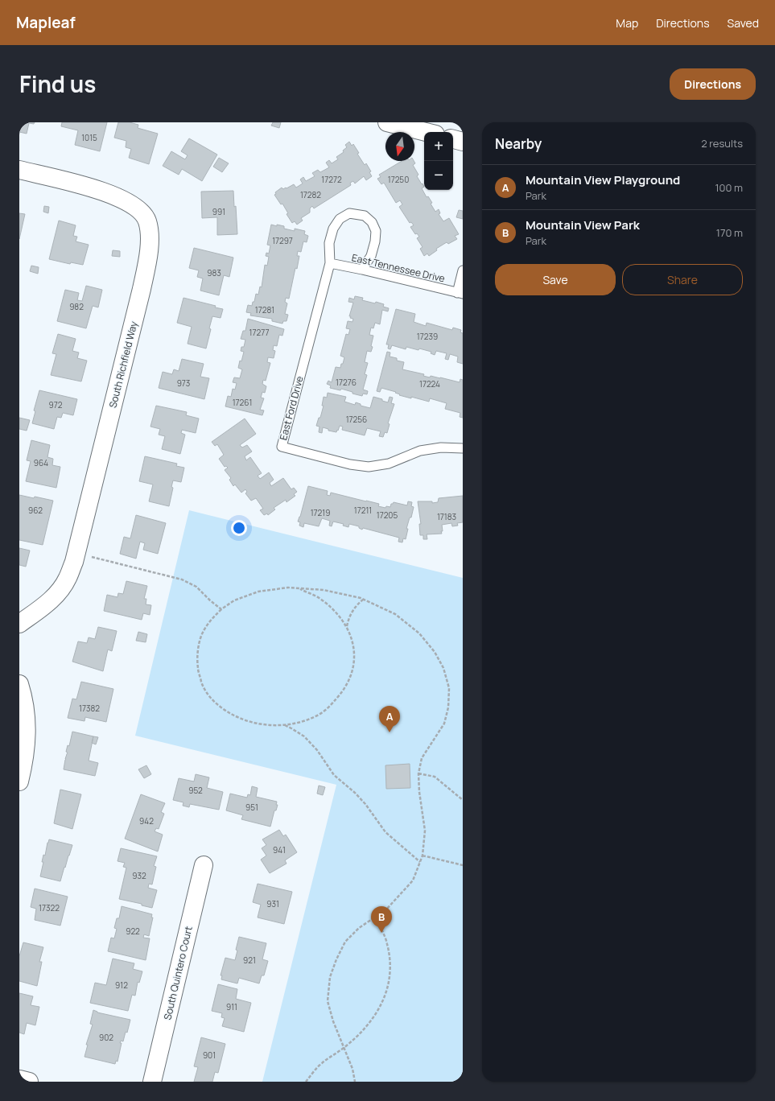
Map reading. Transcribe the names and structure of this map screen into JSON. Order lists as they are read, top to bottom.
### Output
{
  "streets": {
    "street": ["South Richfield Way", "South Quintero Court"],
    "lane": ["East Tennessee Drive", "East Ford Drive"]
  },
  "crossings": [
    ["East Tennessee Drive", "East Ford Drive"]
  ],
  "house_numbers": [
    "1015",
    "17272",
    "17250",
    "17282",
    "991",
    "17297",
    "983",
    "982",
    "17281",
    "17277",
    "17239",
    "17276",
    "973",
    "17224",
    "17261",
    "972",
    "17256",
    "964",
    "962",
    "17211",
    "17219",
    "17205",
    "17183",
    "17382",
    "952",
    "951",
    "942",
    "941",
    "932",
    "931",
    "17322",
    "922",
    "921",
    "912",
    "911",
    "902",
    "901"
  ],
  "north": "bottom",
  "page": {
    "header": "Mapleaf",
    "nav": ["Map", "Directions", "Saved"],
    "title": "Find us",
    "buttons": [
      "Directions",
      ["Save", "Share"]
    ],
    "heading": ["Nearby", "2 results"],
    "map_buttons": ["+", "−"],
    "list": [
      {
        "mark": "A",
        "name": "Mountain View Playground",
        "note": "Park",
        "value": "100 m"
      },
      {
        "mark": "B",
        "name": "Mountain View Park",
        "note": "Park",
        "value": "170 m"
      }
    ],
    "pins": ["A", "B"]
  }
}
